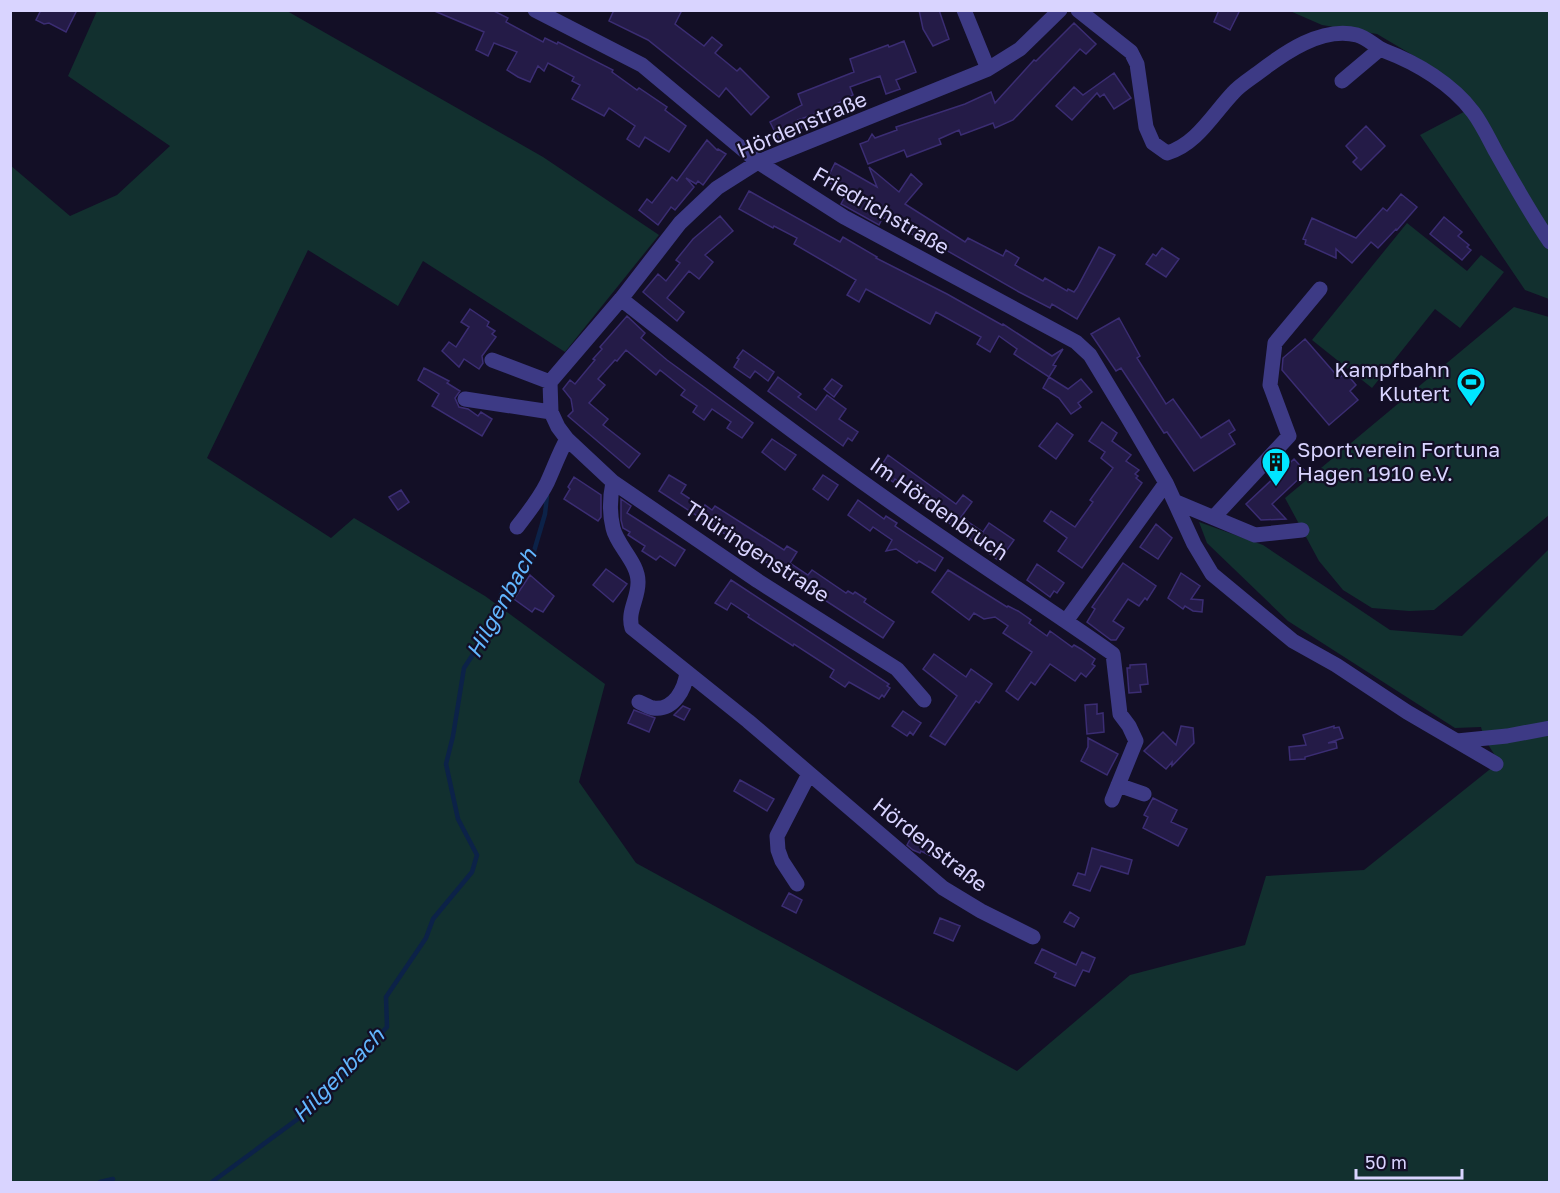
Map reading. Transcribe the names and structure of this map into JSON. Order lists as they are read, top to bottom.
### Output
{
  "streets": {
    "street": [
      "Hördenstraße",
      "Friedrichstraße",
      "Im Hördenbruch",
      "Thüringenstraße"
    ]
  },
  "crossings": [
    ["Hördenstraße", "Friedrichstraße"],
    ["Hördenstraße", "Im Hördenbruch"],
    ["Hördenstraße", "Thüringenstraße"]
  ],
  "water": ["Hilgenbach"],
  "places": {
    "sports": ["Kampfbahn Klutert"],
    "building": ["Sportverein Fortuna Hagen 1910 e.V."]
  },
  "scale_bar": "50 m"
}
